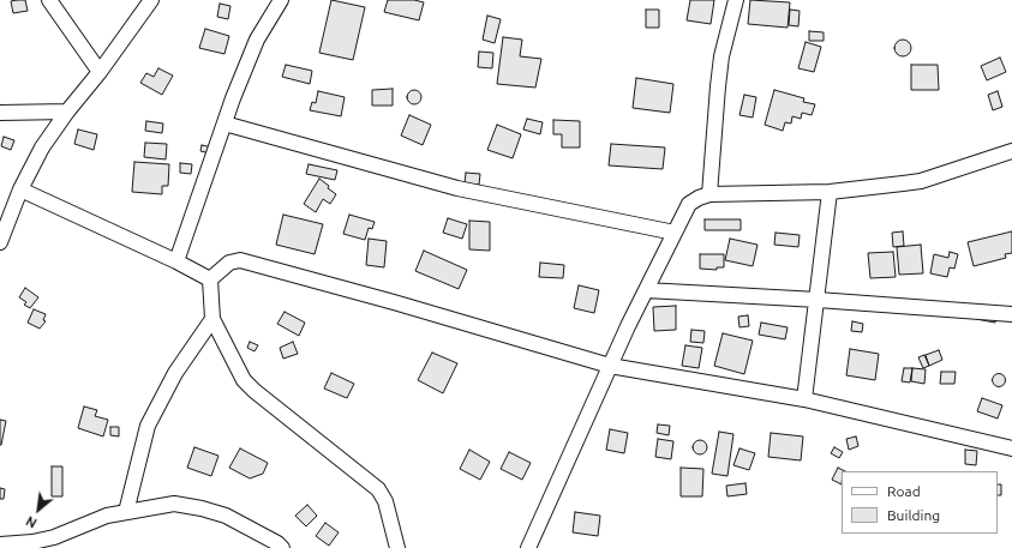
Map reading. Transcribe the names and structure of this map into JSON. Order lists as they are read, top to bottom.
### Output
{
  "legend": ["Road", "Building"],
  "north": "bottom left"
}
